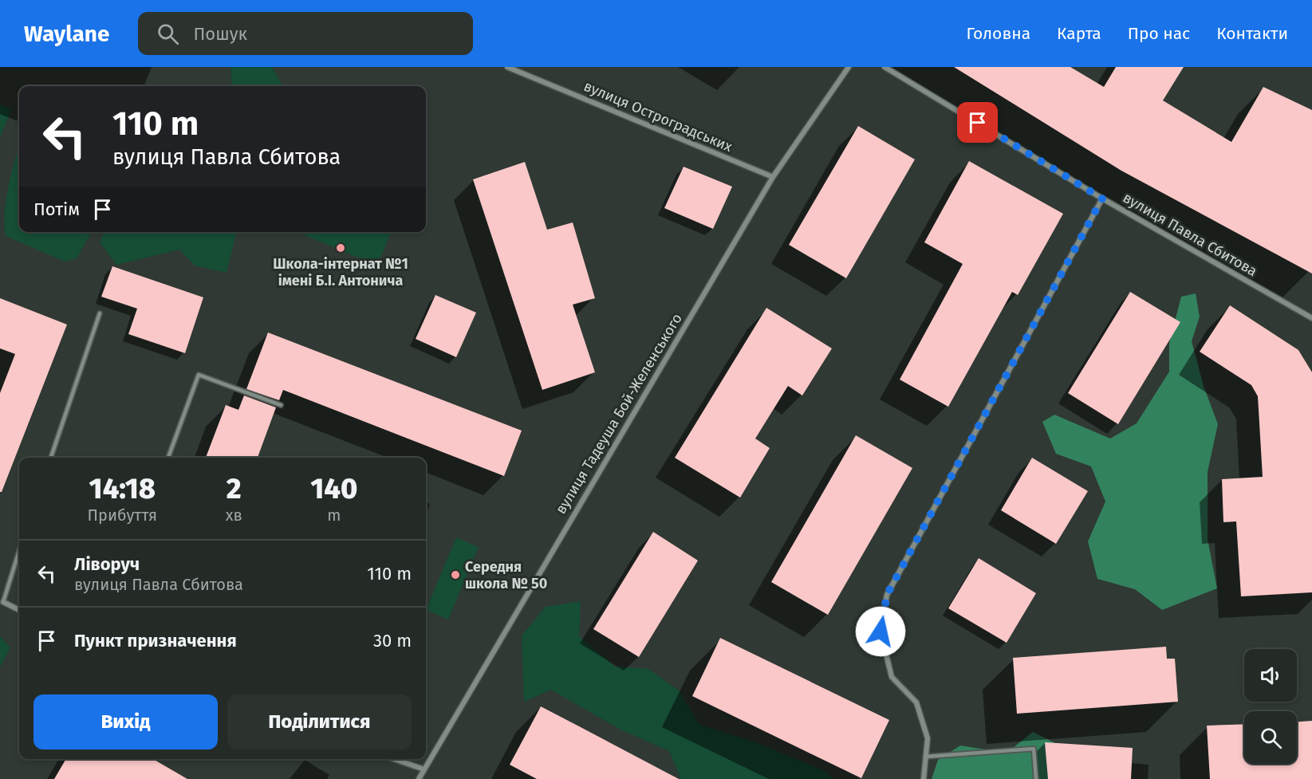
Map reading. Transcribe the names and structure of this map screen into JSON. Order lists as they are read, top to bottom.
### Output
{
  "streets": {
    "street": ["вулиця Остроградських", "вулиця Павла Сбитова", "вулиця Тадеуша Бой-Желенського"]
  },
  "crossings": [
    ["вулиця Остроградських", "вулиця Тадеуша Бой-Желенського"]
  ],
  "places": ["Школа-інтернат №1 імені Б.І. Антонича", "Середня школа № 50"],
  "page": {
    "header": "Waylane",
    "search": "Пошук",
    "nav": [
      "Головна",
      "Карта",
      "Про нас",
      "Контакти"
    ],
    "turn": ["110 m", "вулиця Павла Сбитова"],
    "then": "Потім",
    "eta": [
      "14:18",
      "Прибуття",
      "2",
      "хв",
      "140",
      "m"
    ],
    "list": [
      {
        "name": "Ліворуч",
        "note": "вулиця Павла Сбитова",
        "value": "110 m"
      },
      {
        "name": "Пункт призначення",
        "value": "30 m"
      }
    ],
    "buttons": ["Вихід", "Поділитися"]
  }
}
